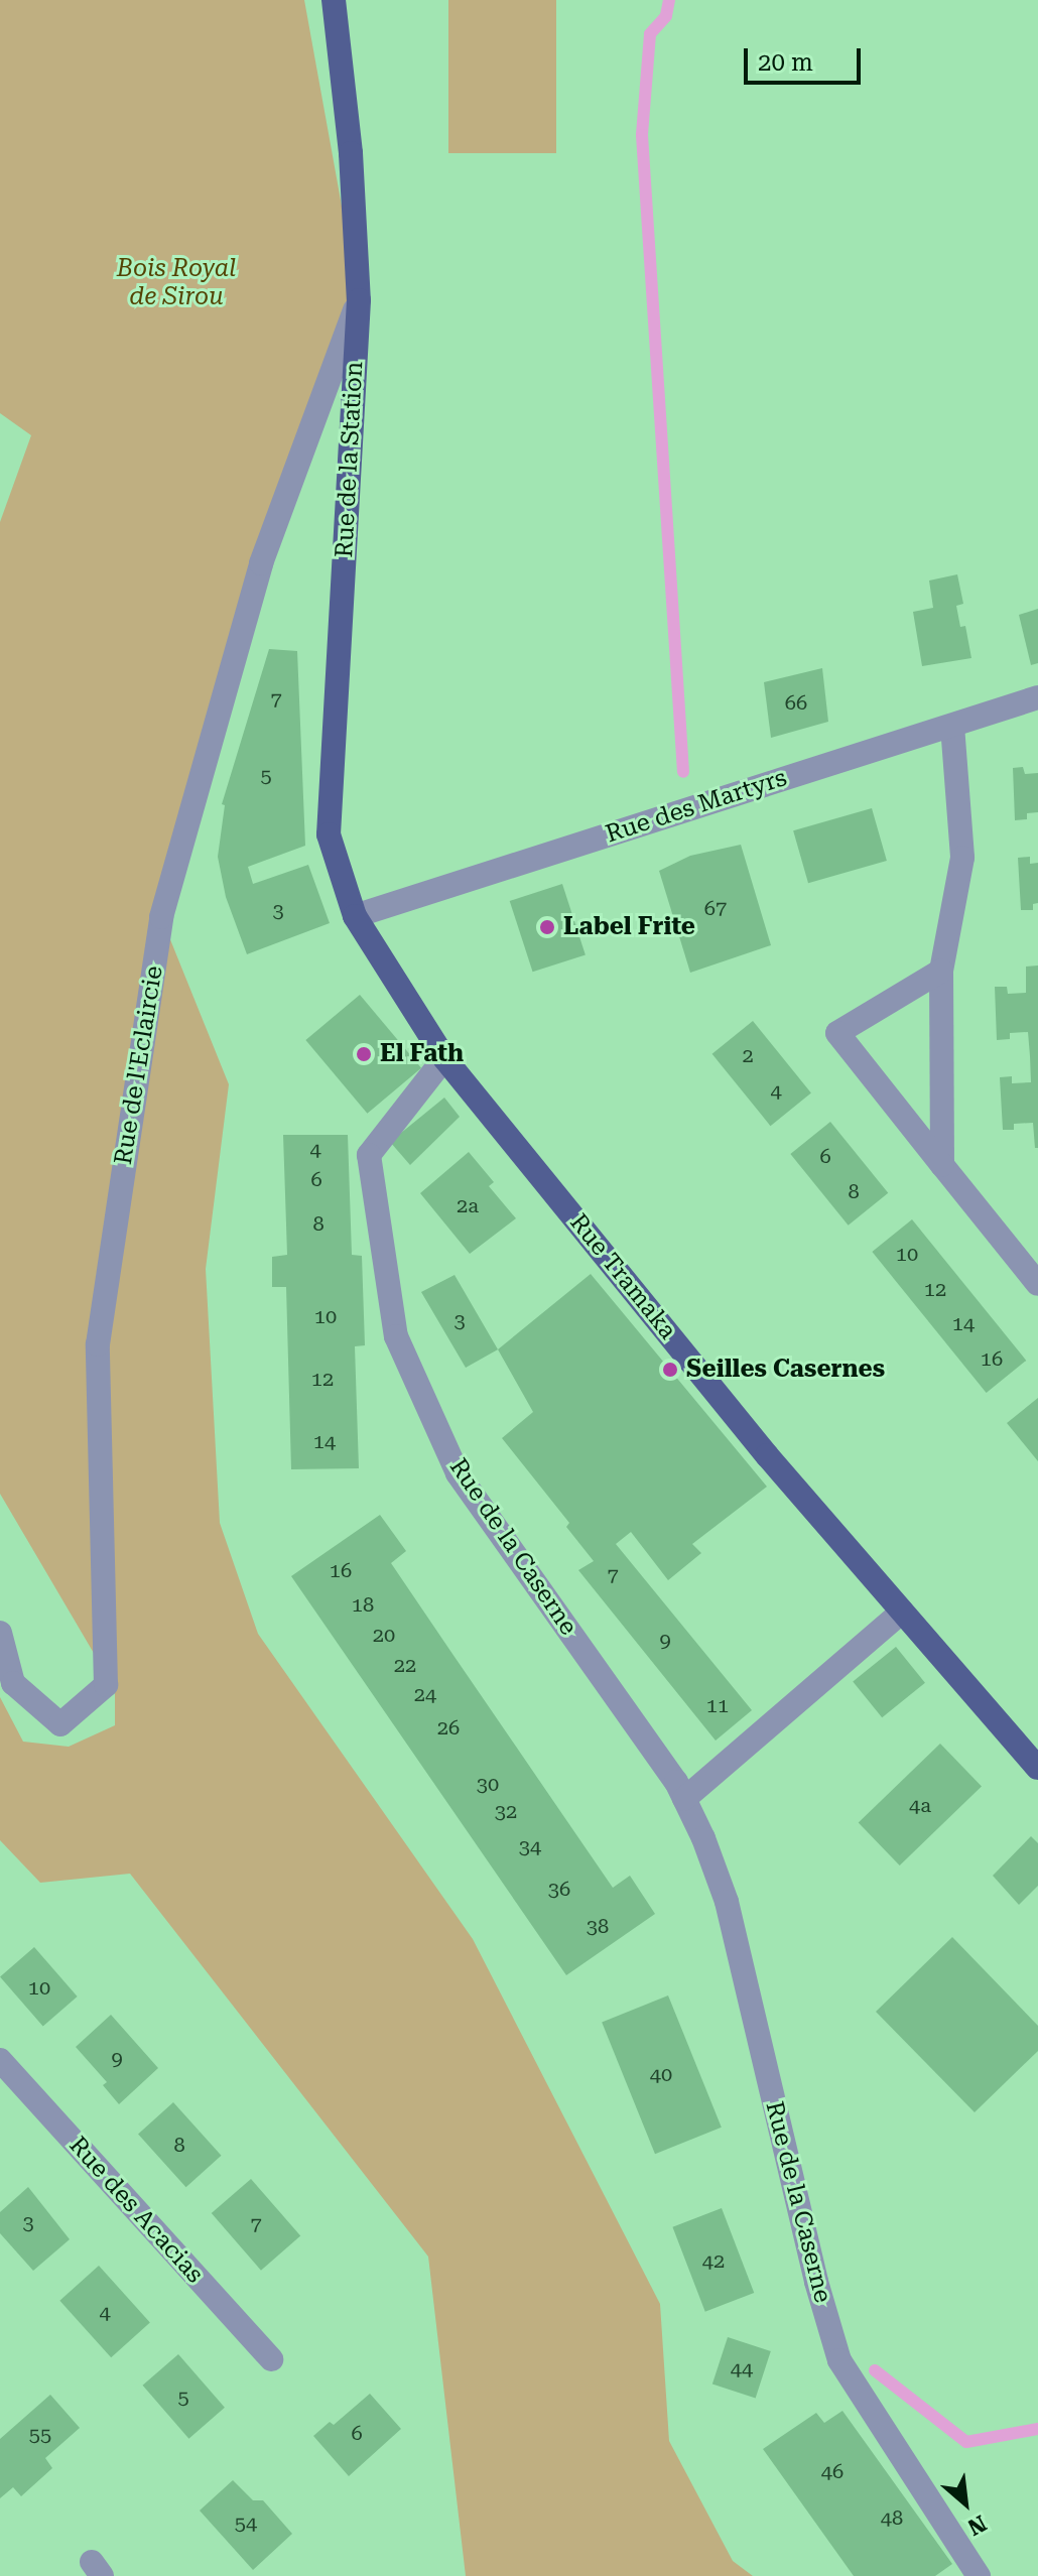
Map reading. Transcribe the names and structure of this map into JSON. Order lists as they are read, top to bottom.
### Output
{
  "streets": {
    "main road": ["Rue de la Station", "Rue Tramaka"],
    "street": [
      "Rue des Martyrs",
      "Rue de l'Eclaircie",
      "Rue de la Caserne",
      "Rue des Acacias"
    ]
  },
  "crossings": [
    ["Rue de la Station", "Rue des Martyrs"],
    ["Rue de la Station", "Rue de l'Eclaircie"],
    ["Rue de la Station", "Rue Tramaka"],
    ["Rue des Martyrs", "Rue Tramaka"],
    ["Rue Tramaka", "Rue de la Caserne"]
  ],
  "parks": ["Bois Royal de Sirou"],
  "places": ["Label Frite", "El Fath", "Seilles Casernes"],
  "house_numbers": [
    "7",
    "66",
    "5",
    "67",
    "3",
    "2",
    "4",
    "4",
    "6",
    "6",
    "8",
    "2a",
    "8",
    "10",
    "12",
    "10",
    "3",
    "14",
    "16",
    "12",
    "14",
    "16",
    "7",
    "18",
    "20",
    "9",
    "22",
    "24",
    "11",
    "26",
    "30",
    "4a",
    "32",
    "34",
    "36",
    "38",
    "10",
    "9",
    "40",
    "8",
    "3",
    "7",
    "42",
    "4",
    "44",
    "5",
    "6",
    "55",
    "46",
    "48",
    "54"
  ],
  "scale_bar": "20 m",
  "north": "bottom right"
}
